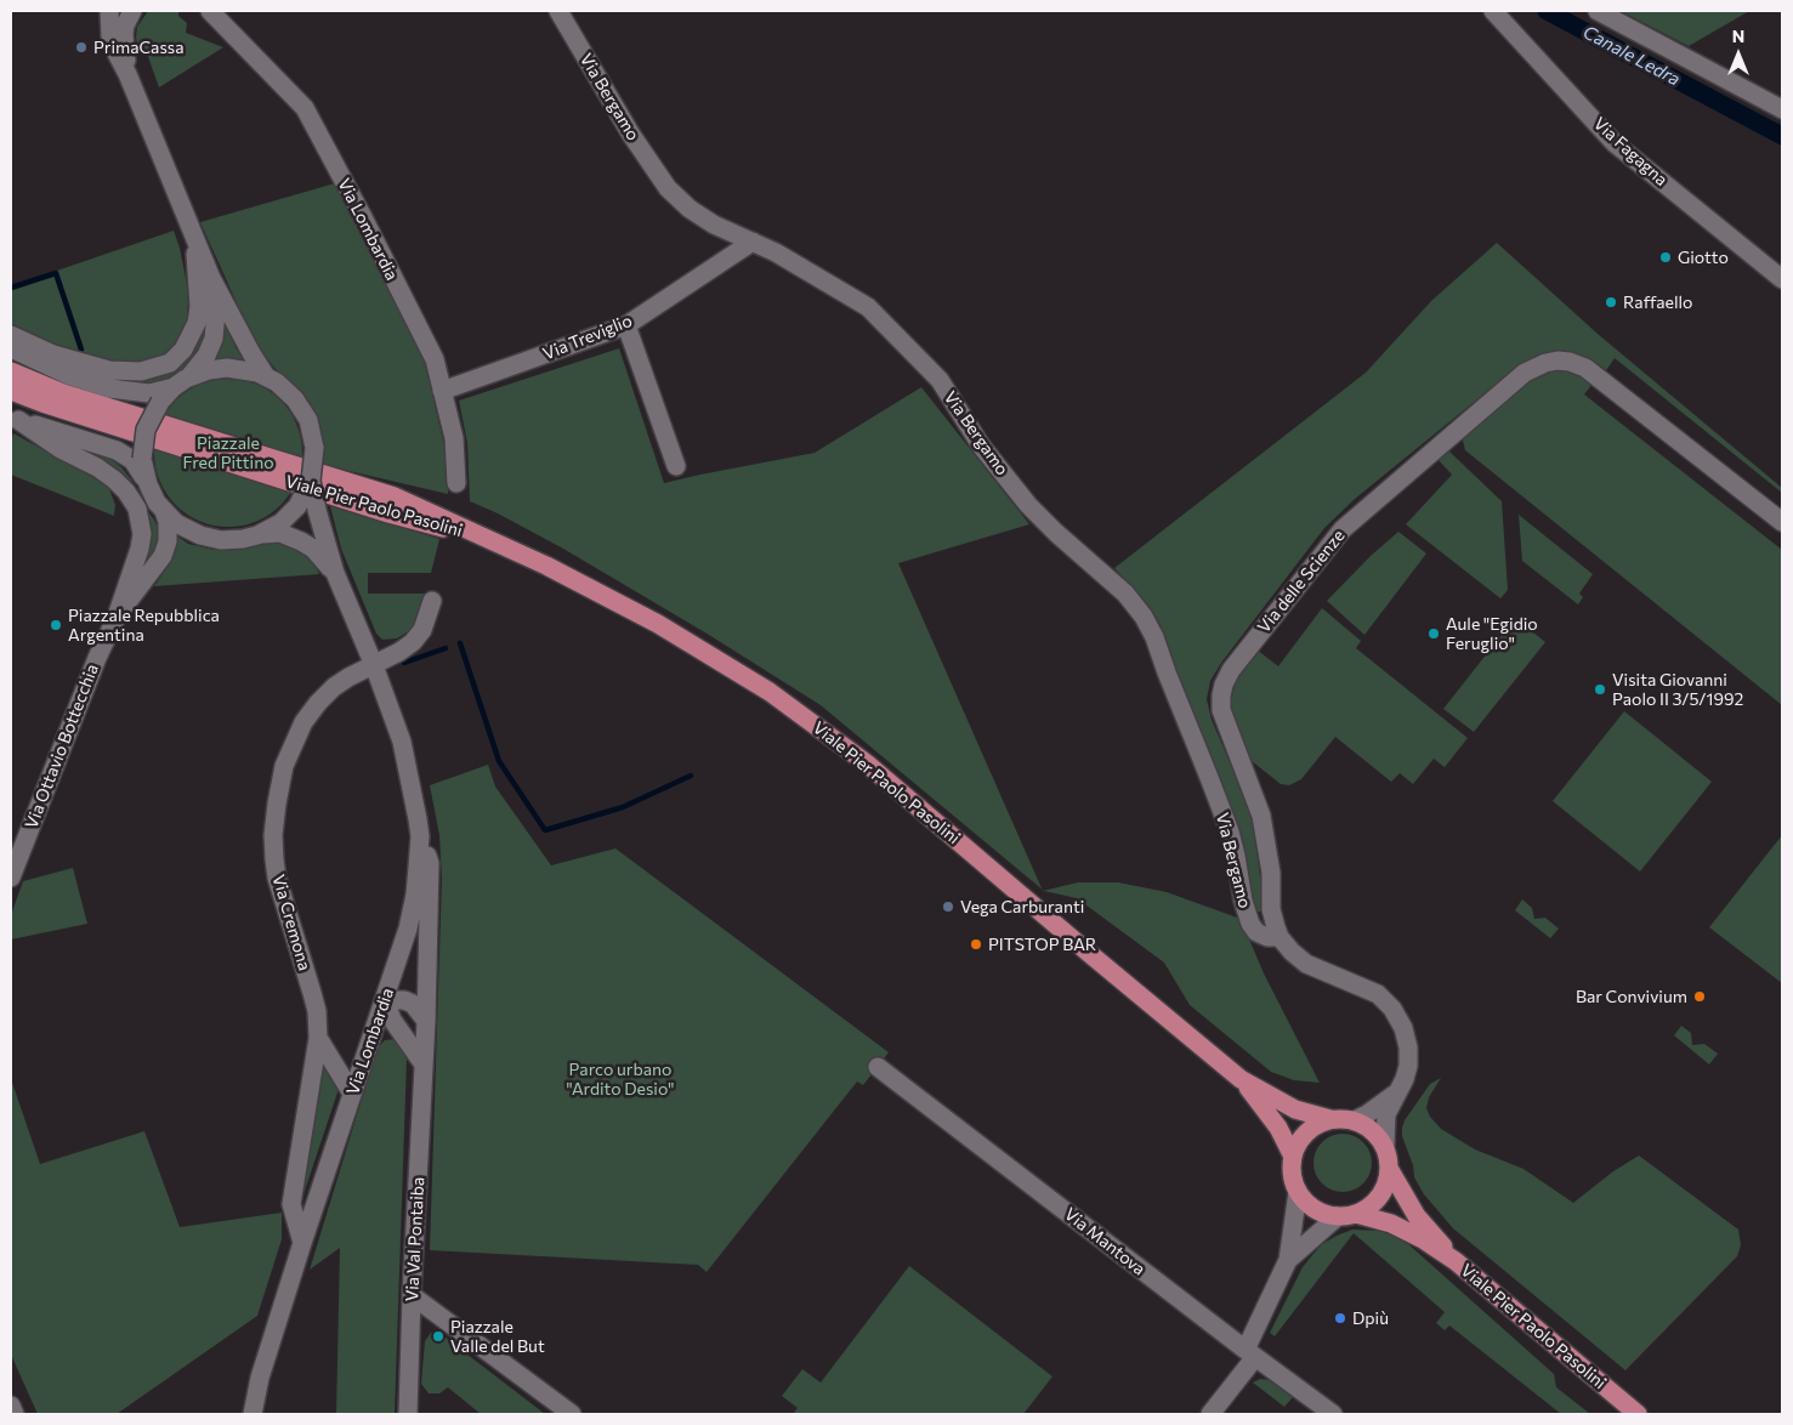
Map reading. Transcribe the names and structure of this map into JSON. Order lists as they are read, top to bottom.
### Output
{
  "streets": {
    "main road": ["Viale Pier Paolo Pasolini"],
    "street": [
      "Via Bergamo",
      "Via Fagagna",
      "Via Lombardia",
      "Via Treviglio",
      "Via delle Scienze",
      "Via Ottavio Bottecchia",
      "Via Cremona",
      "Via Val Pontaiba",
      "Via Mantova"
    ]
  },
  "crossings": [
    ["Via Bergamo", "Via Treviglio"],
    ["Via Bergamo", "Via delle Scienze"],
    ["Via Lombardia", "Via Treviglio"],
    ["Via Lombardia", "Via Ottavio Bottecchia"],
    ["Via Lombardia", "Via Cremona"],
    ["Via Lombardia", "Via Val Pontaiba"],
    ["Viale Pier Paolo Pasolini", "Via delle Scienze"]
  ],
  "water": ["Canale Ledra"],
  "parks": ["Piazzale Fred Pittino", "Parco urbano \"Ardito Desio\""],
  "places": [
    "PrimaCassa",
    "Giotto",
    "Raffaello",
    "Piazzale Repubblica Argentina",
    "Aule \"Egidio Feruglio\"",
    "Visita Giovanni Paolo II 3/5/1992",
    "Vega Carburanti",
    "PITSTOP BAR",
    "Bar Convivium",
    "Dpiù",
    "Piazzale Valle del But"
  ],
  "north": "top"
}
